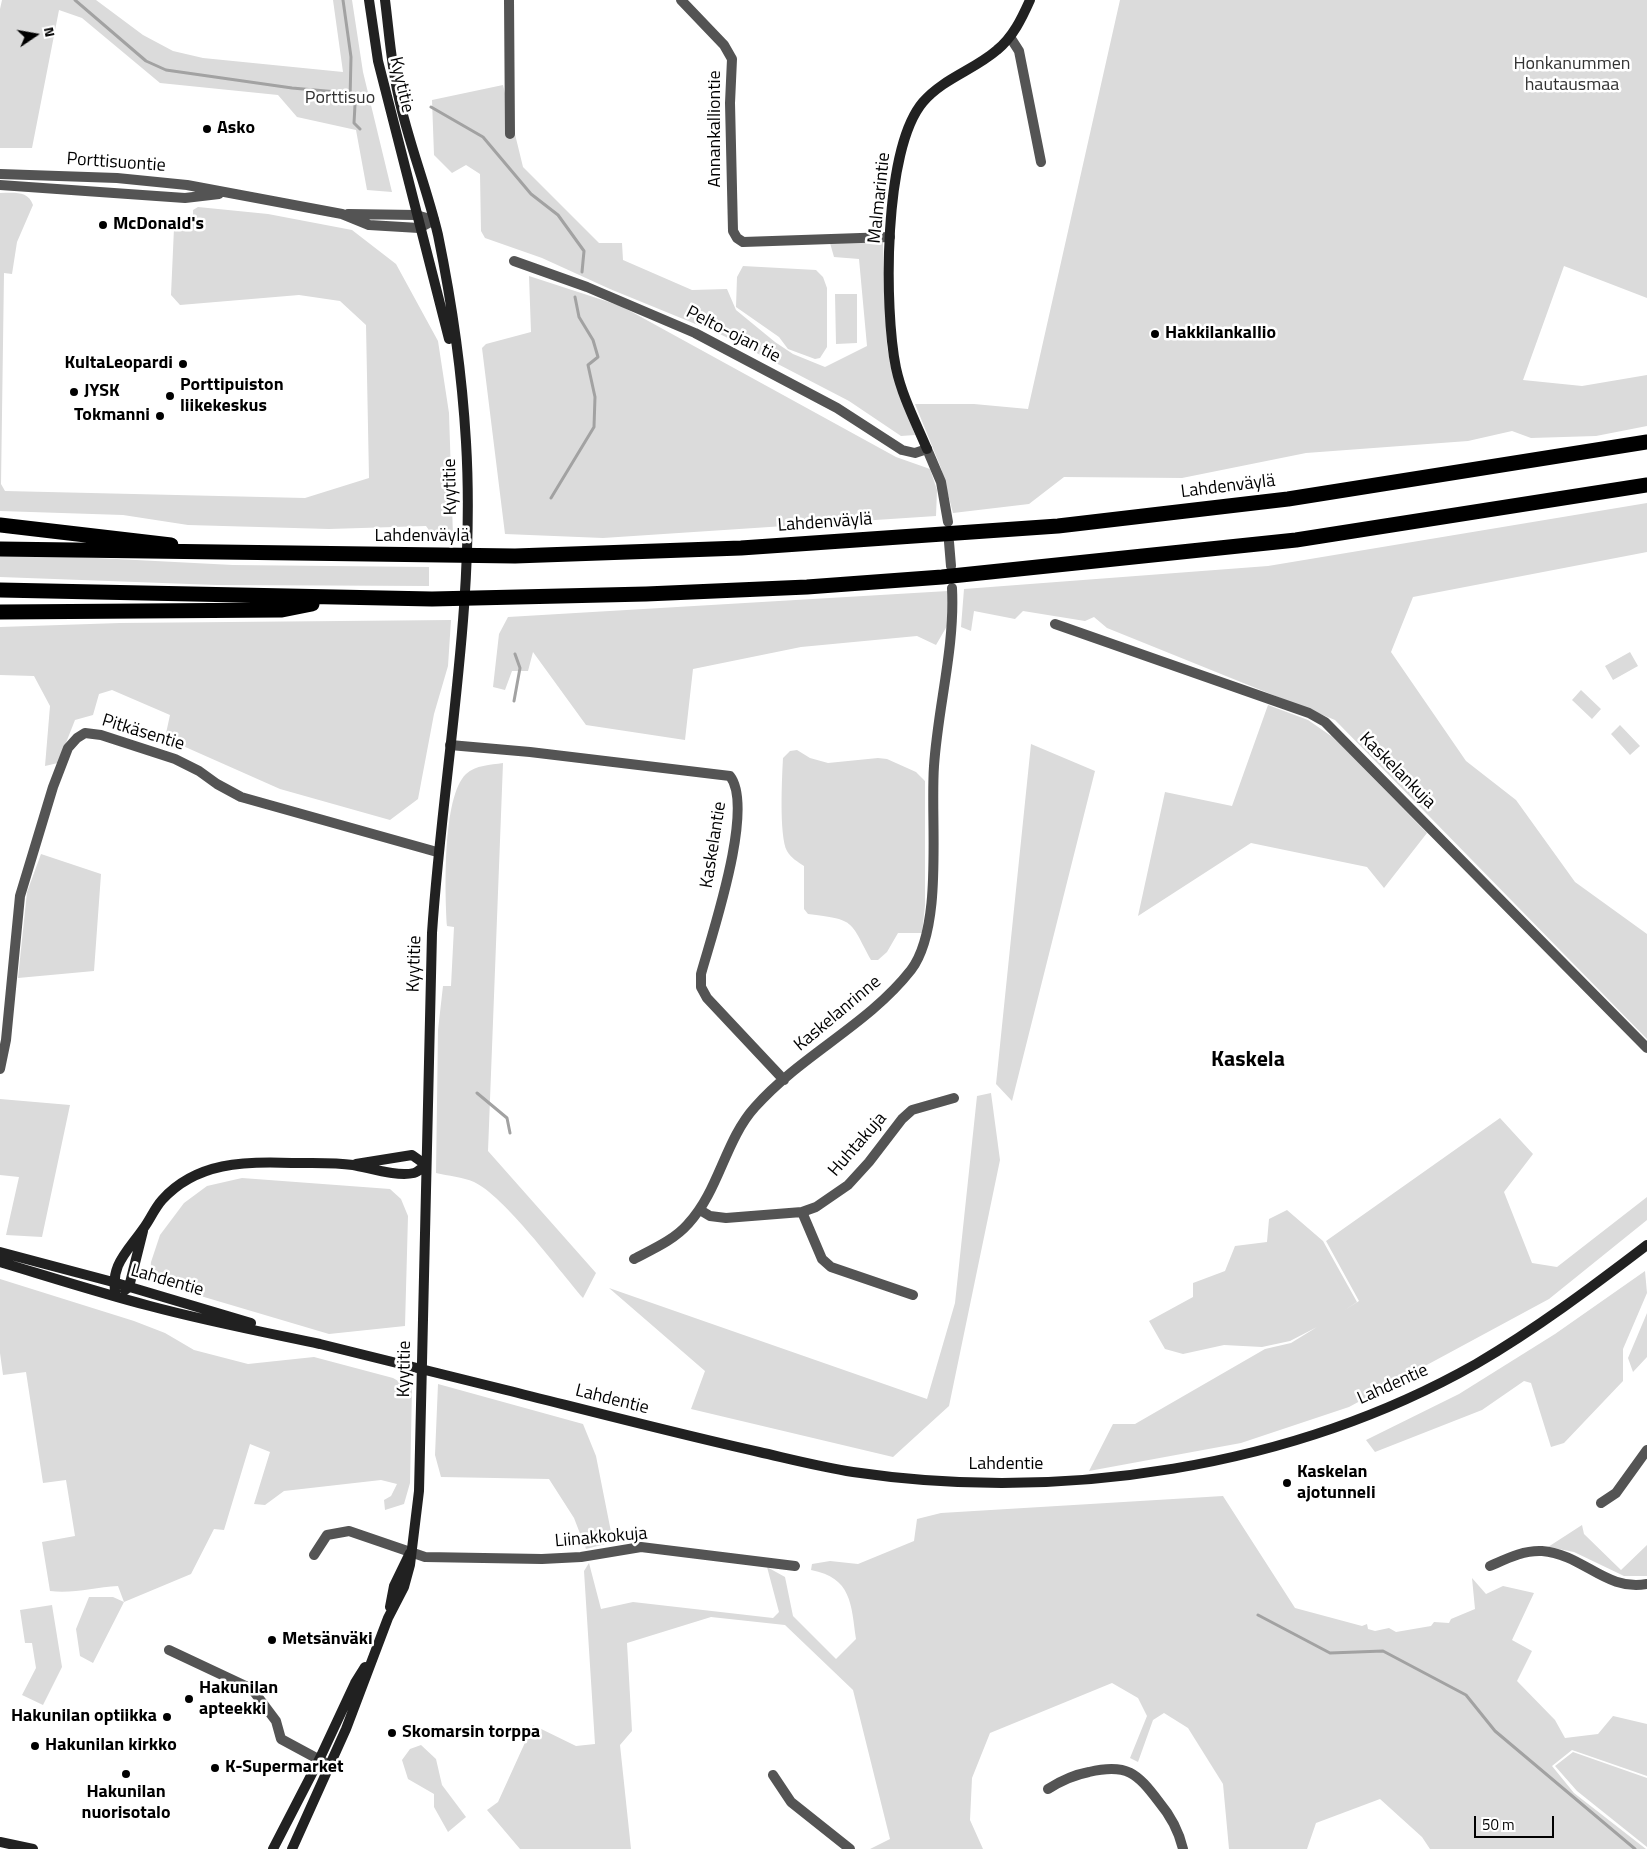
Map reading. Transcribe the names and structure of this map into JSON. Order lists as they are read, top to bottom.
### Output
{
  "streets": {
    "highway": ["Lahdenväylä"],
    "main road": ["Kyytitie", "Malmarintie", "Lahdentie"],
    "street": [
      "Annankalliontie",
      "Porttisuontie",
      "Pelto-ojan tie",
      "Pitkäsentie",
      "Kaskelankuja",
      "Kaskelantie",
      "Kaskelanrinne",
      "Huhtakuja",
      "Liinakkokuja"
    ]
  },
  "crossings": [
    ["Kyytitie", "Porttisuontie"],
    ["Kyytitie", "Pitkäsentie"],
    ["Kyytitie", "Kaskelantie"],
    ["Kyytitie", "Liinakkokuja"],
    ["Annankalliontie", "Malmarintie"],
    ["Malmarintie", "Pelto-ojan tie"],
    ["Kaskelantie", "Kaskelanrinne"],
    ["Kaskelanrinne", "Huhtakuja"]
  ],
  "districts": ["Kaskela"],
  "parks": ["Honkanummen hautausmaa", "Porttisuo"],
  "places": [
    "Asko",
    "McDonald's",
    "Hakkilankallio",
    "KultaLeopardi",
    "JYSK",
    "Porttipuiston liikekeskus",
    "Tokmanni",
    "Kaskelan ajotunneli",
    "Metsänväki",
    "Hakunilan apteekki",
    "Hakunilan optiikka",
    "Skomarsin torppa",
    "Hakunilan kirkko",
    "K-Supermarket",
    "Hakunilan nuorisotalo"
  ],
  "scale_bar": "50 m",
  "north": "right"
}
